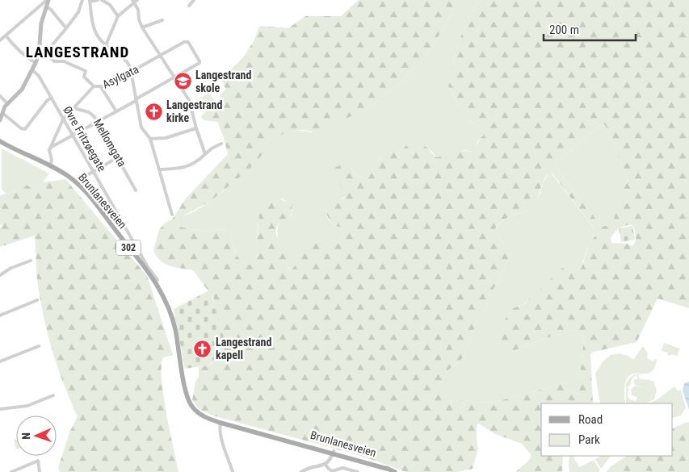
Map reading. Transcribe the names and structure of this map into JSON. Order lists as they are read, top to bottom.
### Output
{
  "streets": {
    "main road": ["Brunlanesveien", "302"],
    "street": ["Asylgata", "Øvre Fritzøegate", "Mellomgata"]
  },
  "crossings": [
    ["Asylgata", "Øvre Fritzøegate"],
    ["Asylgata", "Mellomgata"]
  ],
  "districts": ["LANGESTRAND"],
  "places": {
    "school or university": ["Langestrand skole"],
    "church": ["Langestrand kirke", "Langestrand kapell"]
  },
  "legend": ["Road", "Park"],
  "scale_bar": "200 m",
  "north": "left"
}
